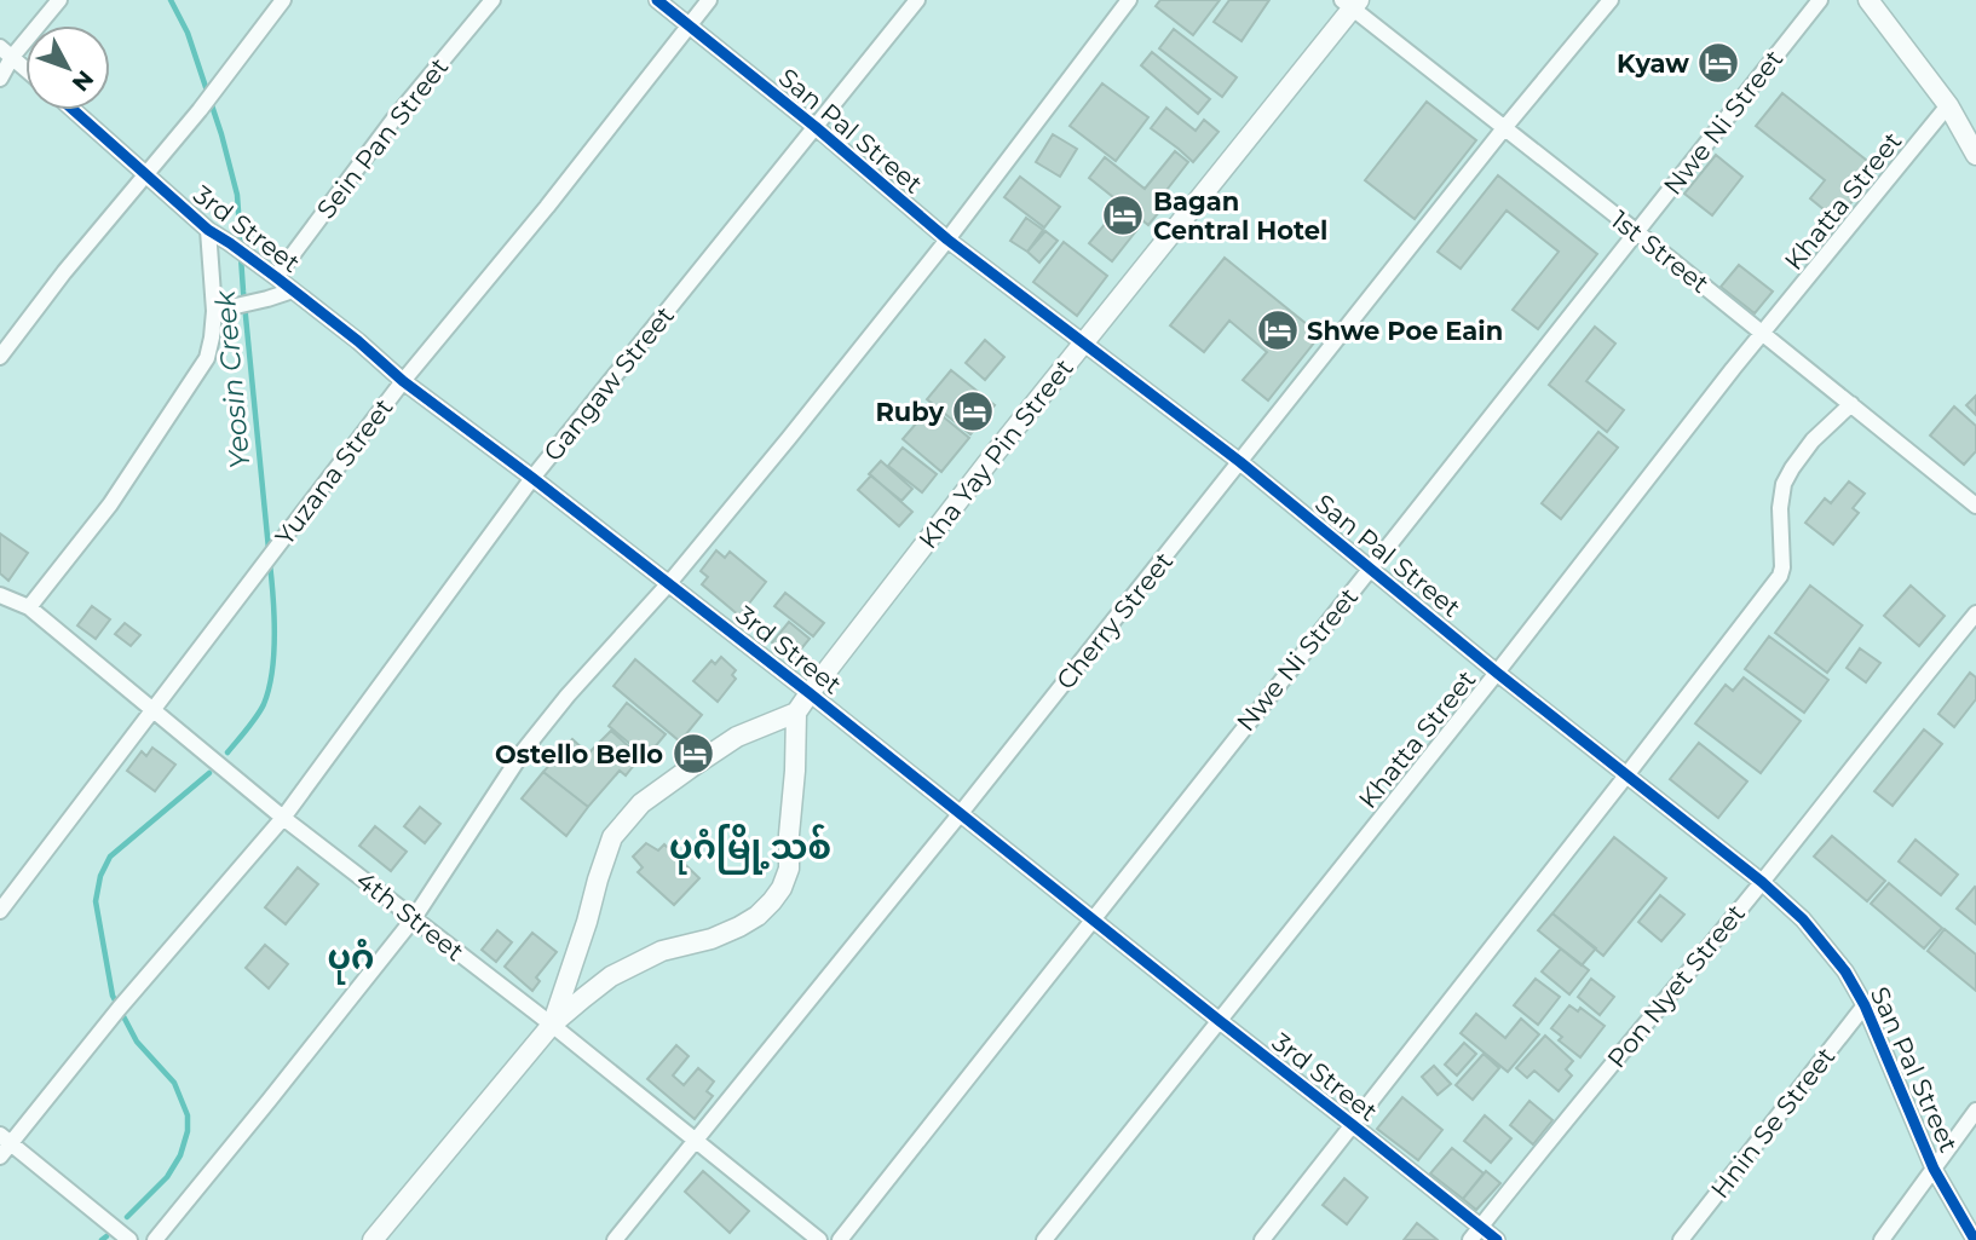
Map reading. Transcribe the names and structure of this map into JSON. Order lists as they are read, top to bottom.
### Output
{
  "streets": {
    "street": [
      "Nwe Ni Street",
      "San Pal Street",
      "Sein Pan Street",
      "Khatta Street",
      "3rd Street",
      "1st Street",
      "Gangaw Street",
      "Kha Yay Pin Street",
      "Yuzana Street",
      "Cherry Street",
      "4th Street",
      "Pon Nyet Street",
      "Hnin Se Street"
    ]
  },
  "crossings": [
    ["Nwe Ni Street", "San Pal Street"],
    ["Nwe Ni Street", "3rd Street"],
    ["Nwe Ni Street", "1st Street"],
    ["San Pal Street", "Khatta Street"],
    ["San Pal Street", "Gangaw Street"],
    ["San Pal Street", "Kha Yay Pin Street"],
    ["San Pal Street", "Yuzana Street"],
    ["San Pal Street", "Cherry Street"],
    ["San Pal Street", "Pon Nyet Street"],
    ["San Pal Street", "Hnin Se Street"],
    ["Sein Pan Street", "3rd Street"],
    ["Khatta Street", "3rd Street"],
    ["Khatta Street", "1st Street"],
    ["3rd Street", "Gangaw Street"],
    ["3rd Street", "Kha Yay Pin Street"],
    ["3rd Street", "Yuzana Street"],
    ["3rd Street", "Cherry Street"],
    ["3rd Street", "Pon Nyet Street"],
    ["1st Street", "Kha Yay Pin Street"],
    ["1st Street", "Cherry Street"],
    ["Gangaw Street", "4th Street"],
    ["Yuzana Street", "4th Street"],
    ["Cherry Street", "4th Street"]
  ],
  "districts": ["ပုဂံမြို့သစ်", "ပုဂံ"],
  "water": ["Yeosin Creek"],
  "places": {
    "hotel": [
      "Kyaw",
      "Bagan Central Hotel",
      "Shwe Poe Eain",
      "Ruby",
      "Ostello Bello"
    ]
  },
  "north": "bottom right"
}
